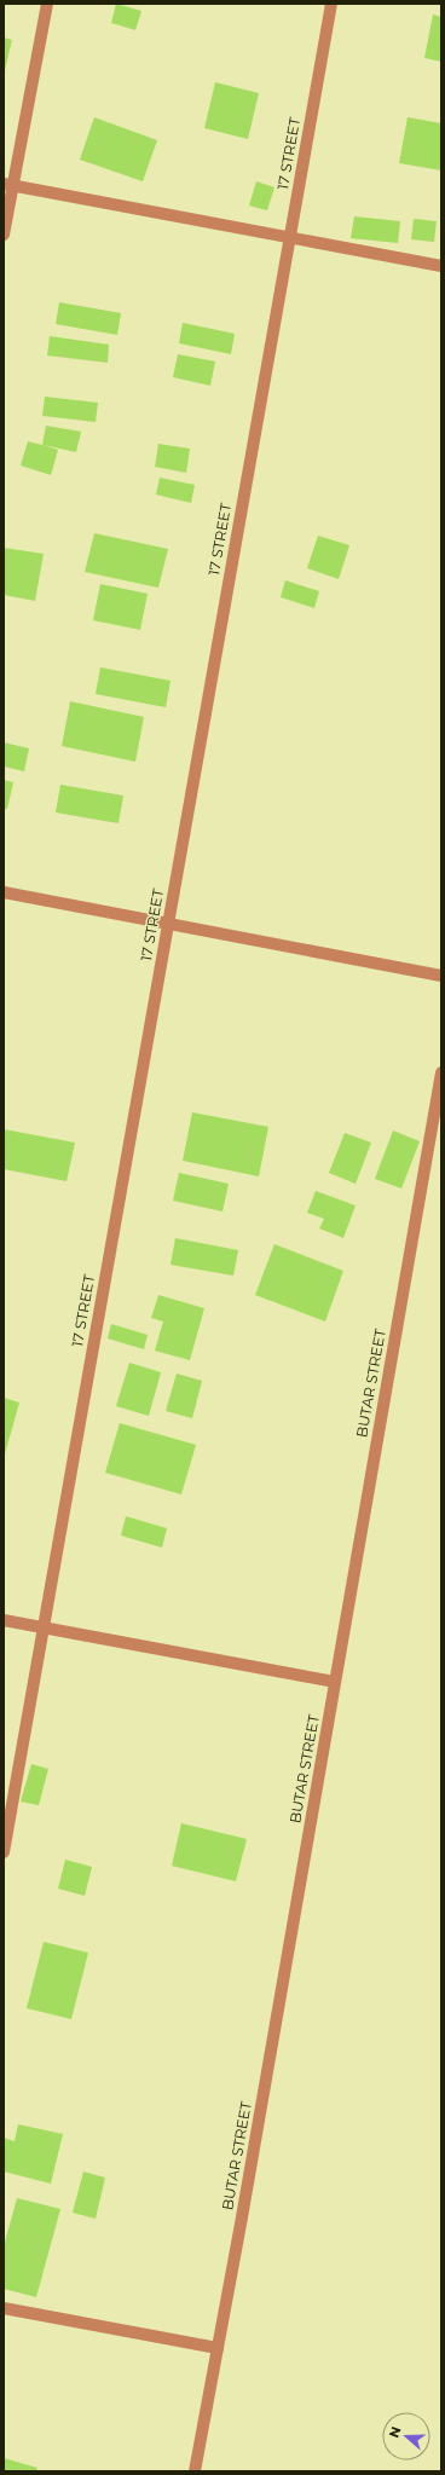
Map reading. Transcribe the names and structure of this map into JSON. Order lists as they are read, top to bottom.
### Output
{
  "streets": {
    "street": ["17 STREET", "BUTAR STREET"]
  },
  "north": "left"
}
